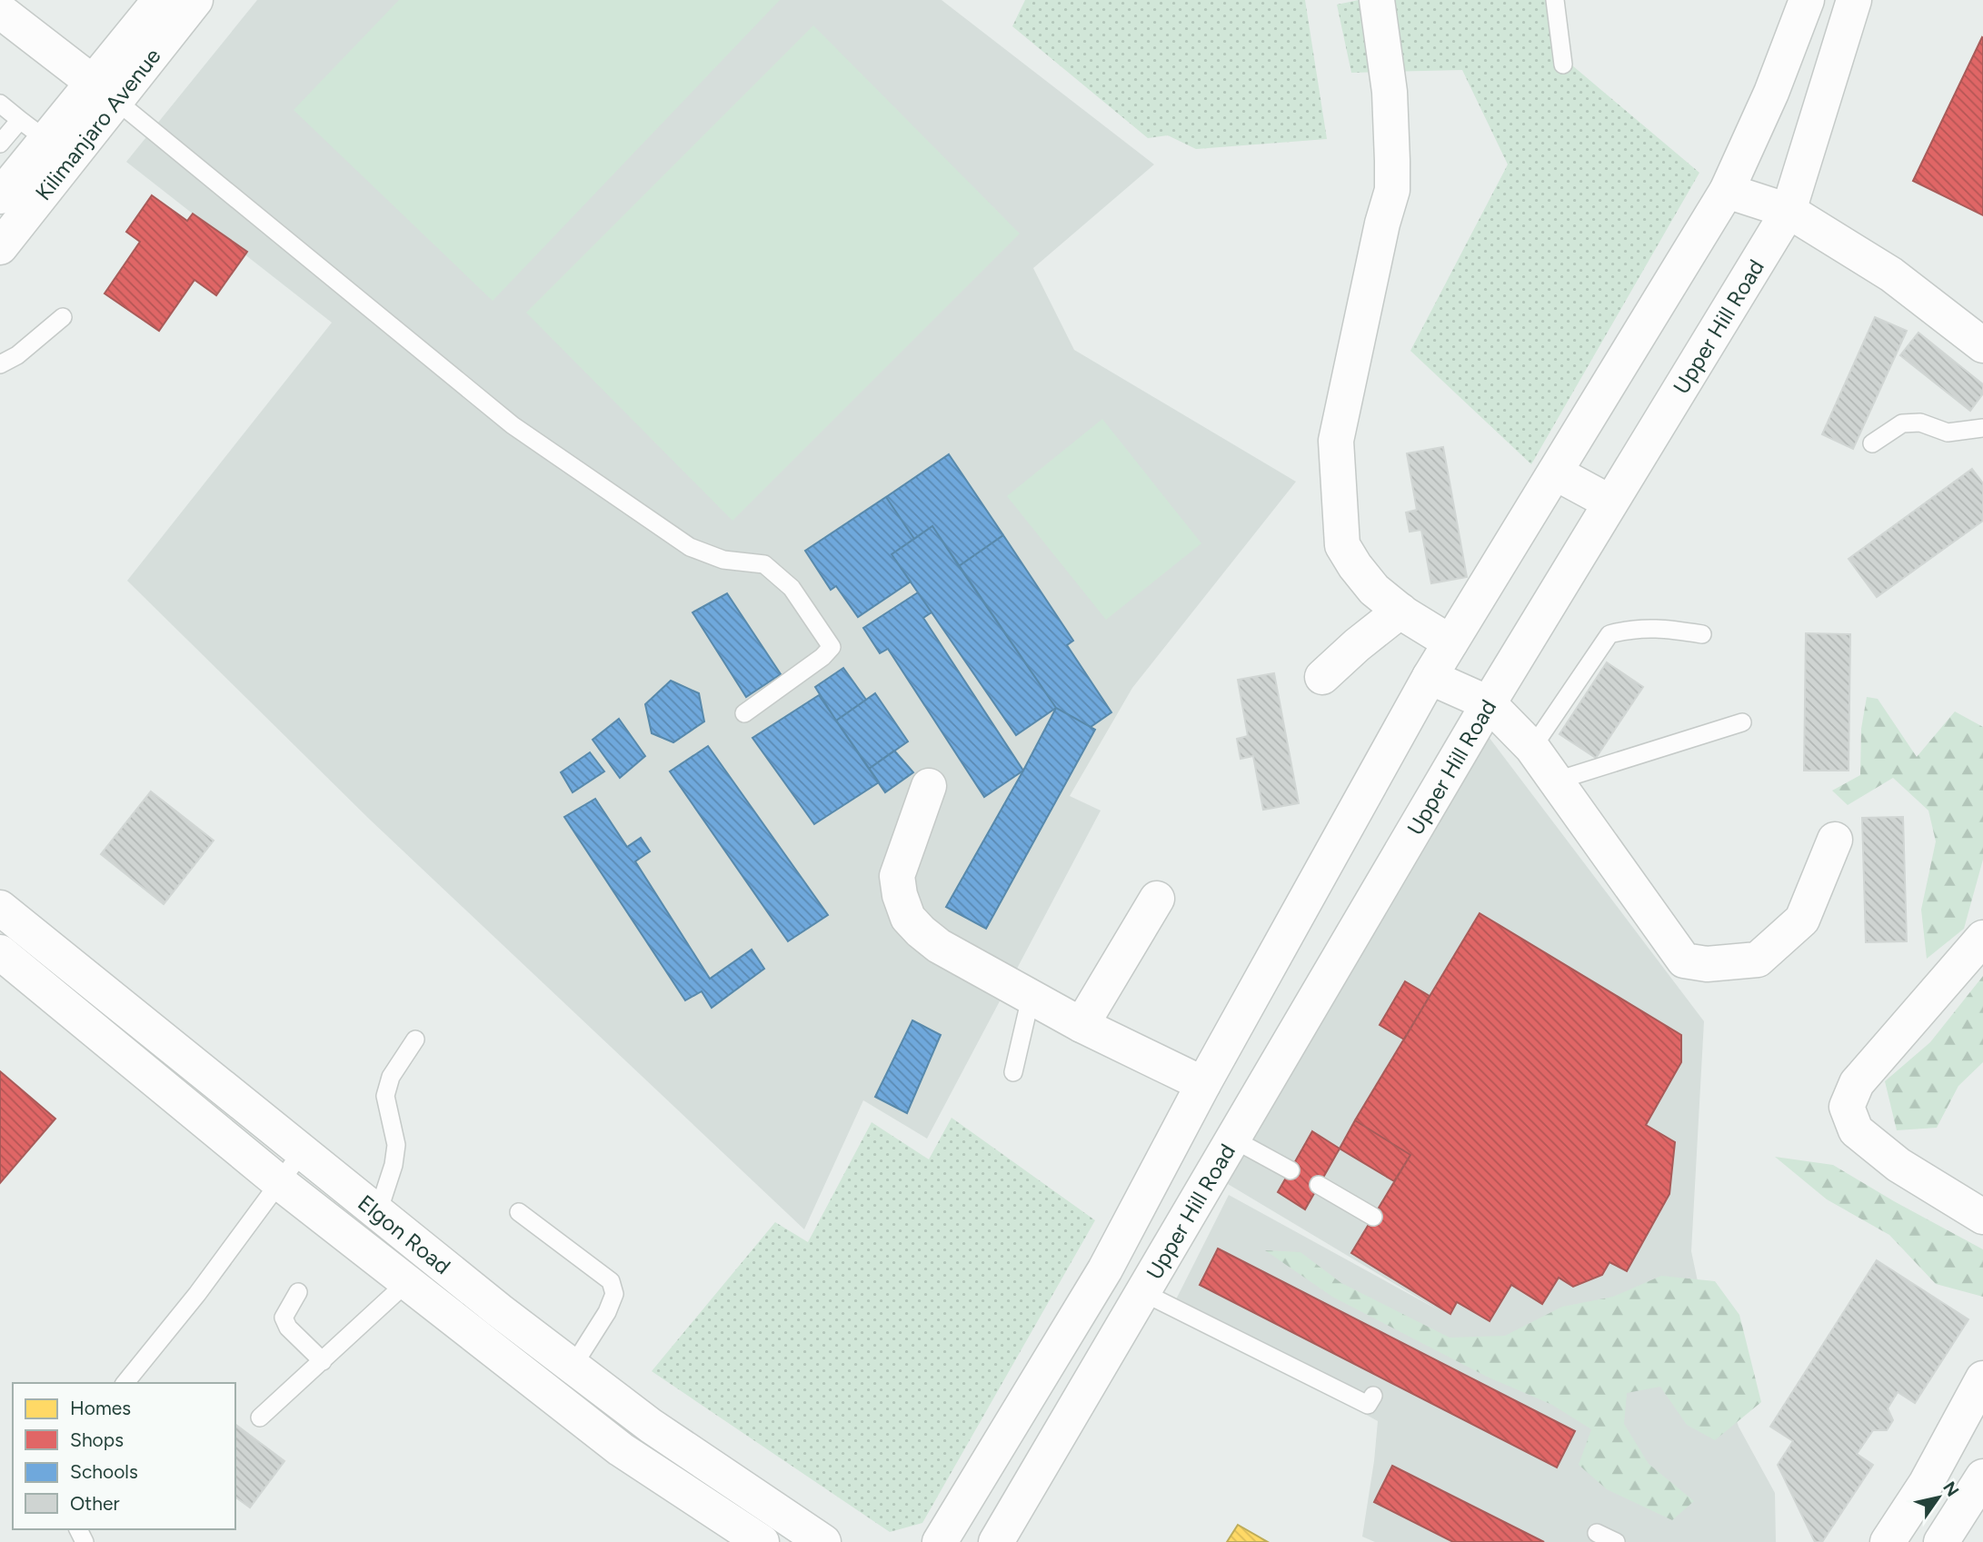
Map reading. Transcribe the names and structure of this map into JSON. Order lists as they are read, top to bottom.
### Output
{
  "streets": {
    "street": ["Kilimanjaro Avenue", "Upper Hill Road", "Elgon Road"]
  },
  "legend": [
    "Homes",
    "Shops",
    "Schools",
    "Other"
  ],
  "north": "top right"
}
